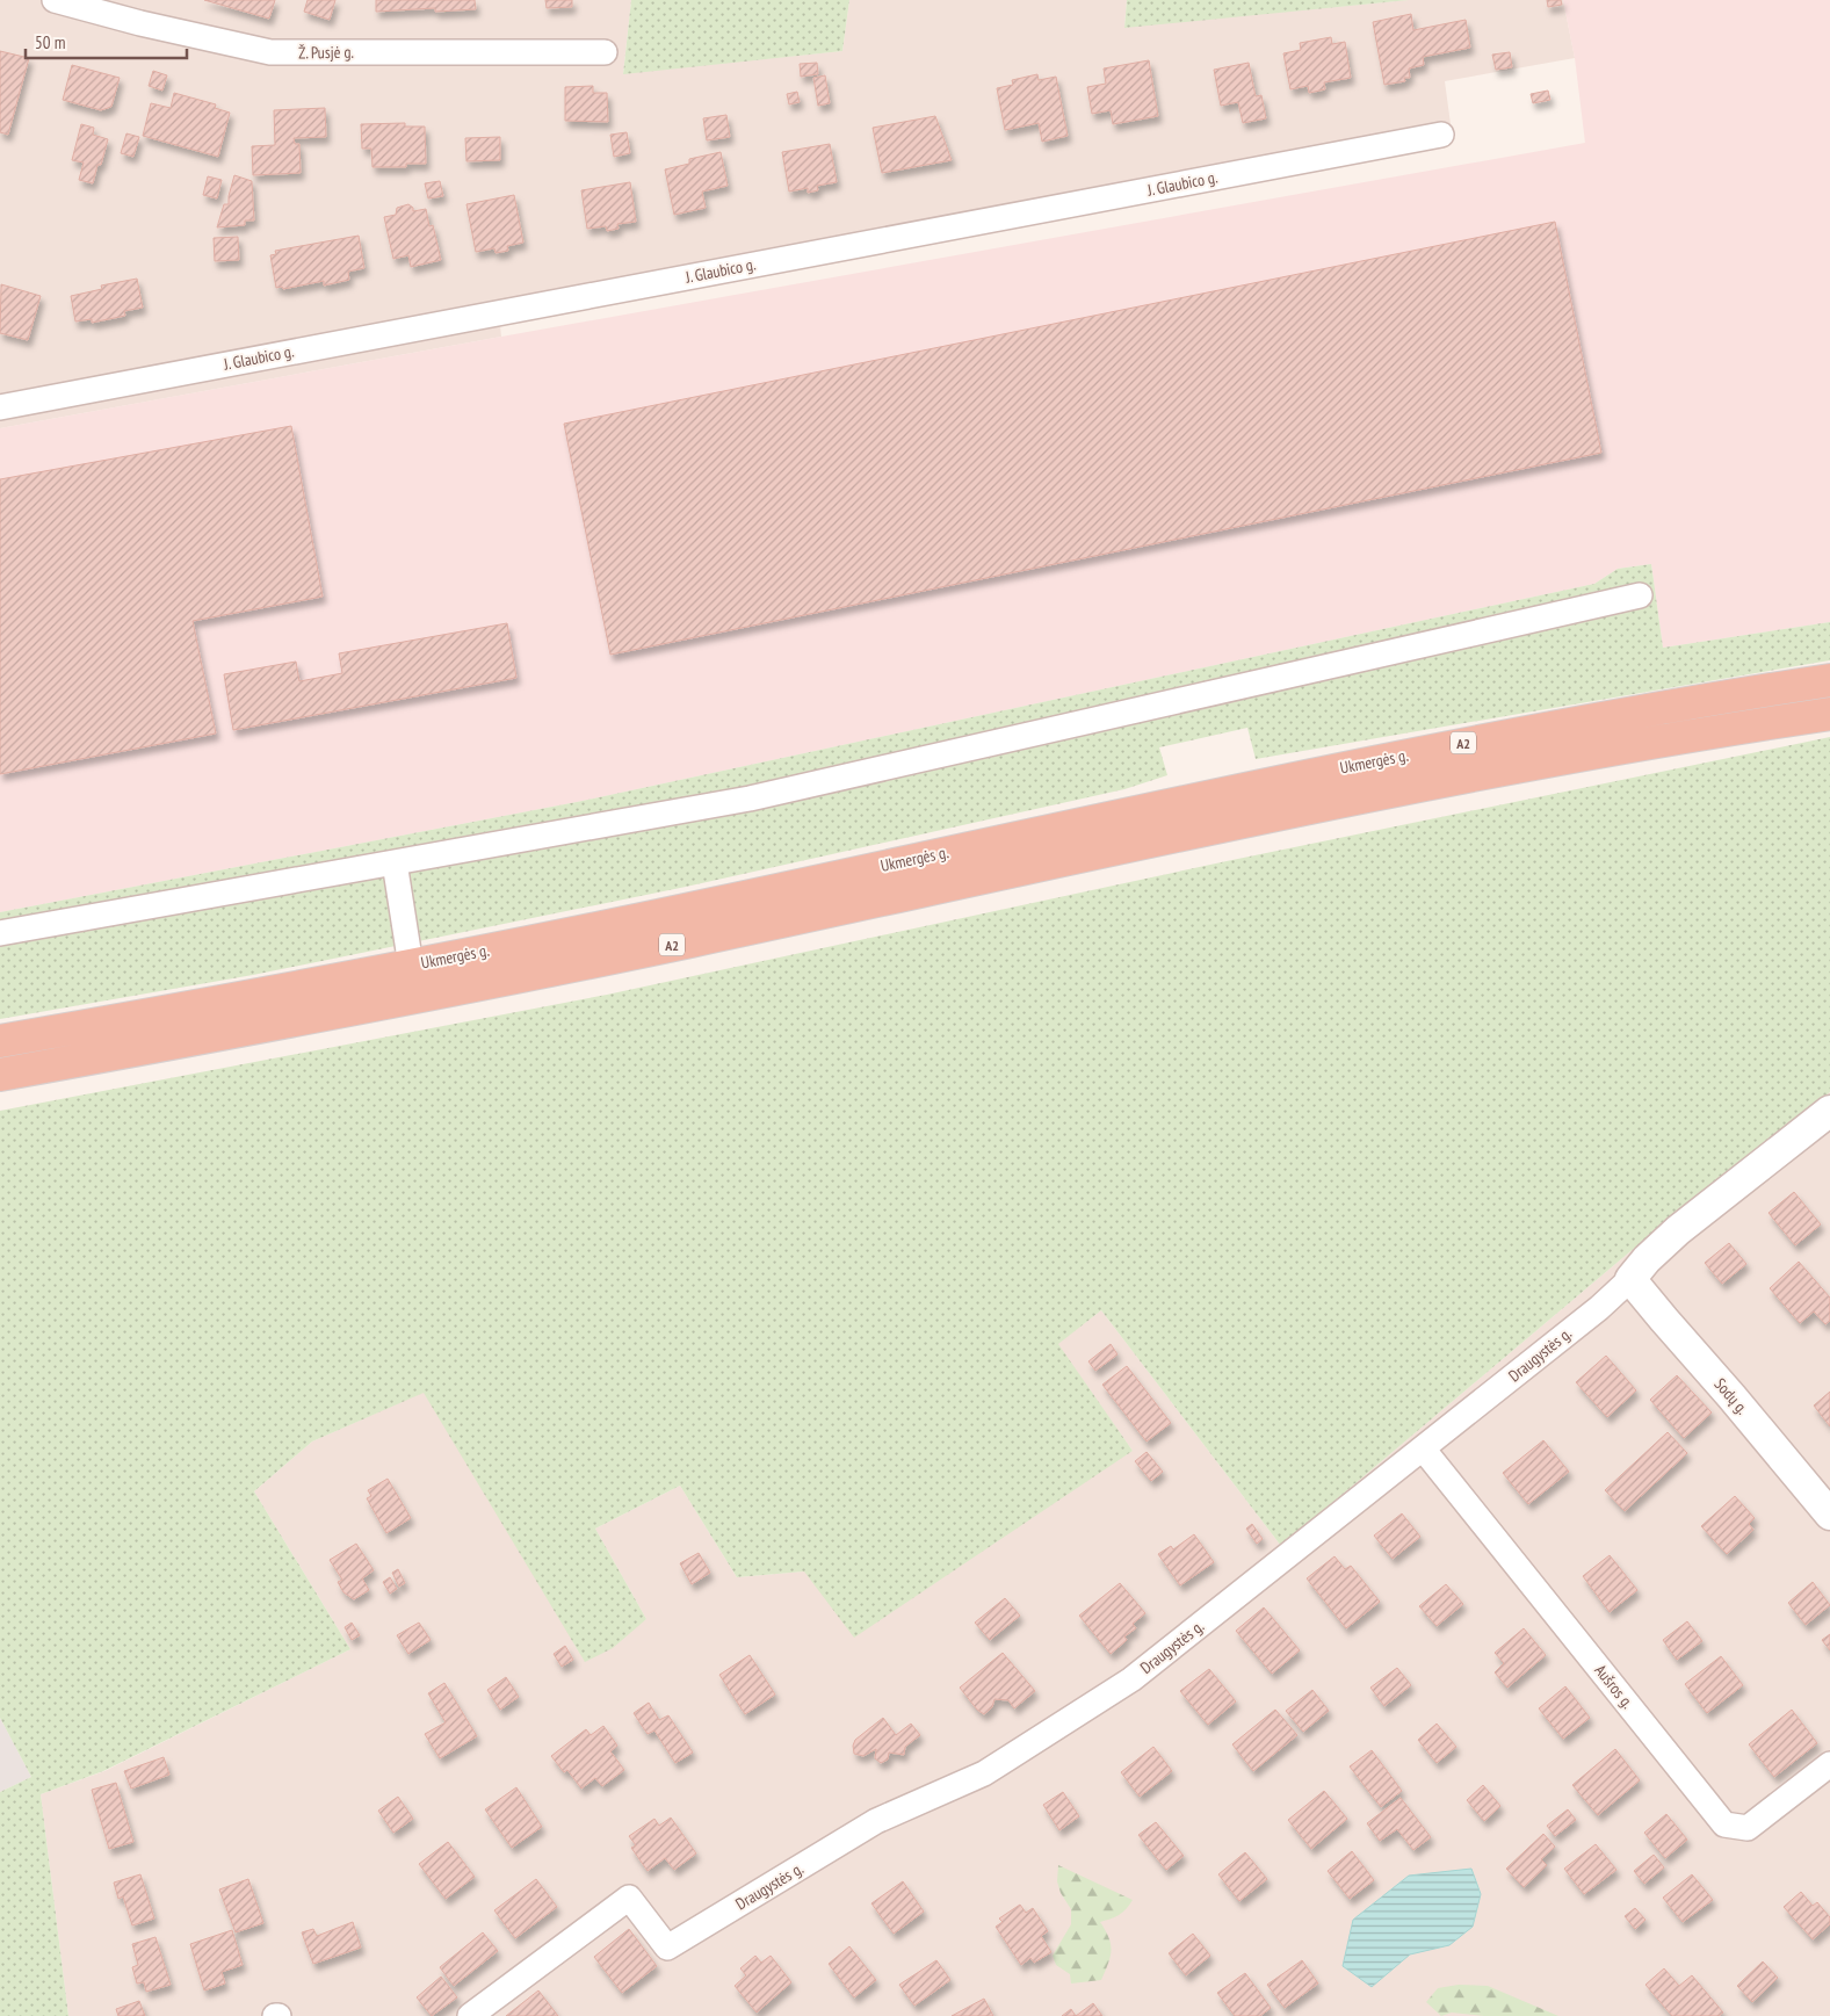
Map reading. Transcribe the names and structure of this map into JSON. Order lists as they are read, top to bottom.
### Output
{
  "streets": {
    "highway": ["A2", "Ukmergės g."],
    "street": [
      "Ž. Pusjė g.",
      "J. Glaubico g.",
      "Draugystės g.",
      "Sodų g.",
      "Aušros g."
    ]
  },
  "crossings": [
    ["Draugystės g.", "Sodų g."],
    ["Draugystės g.", "Aušros g."]
  ],
  "scale_bar": "50 m"
}
